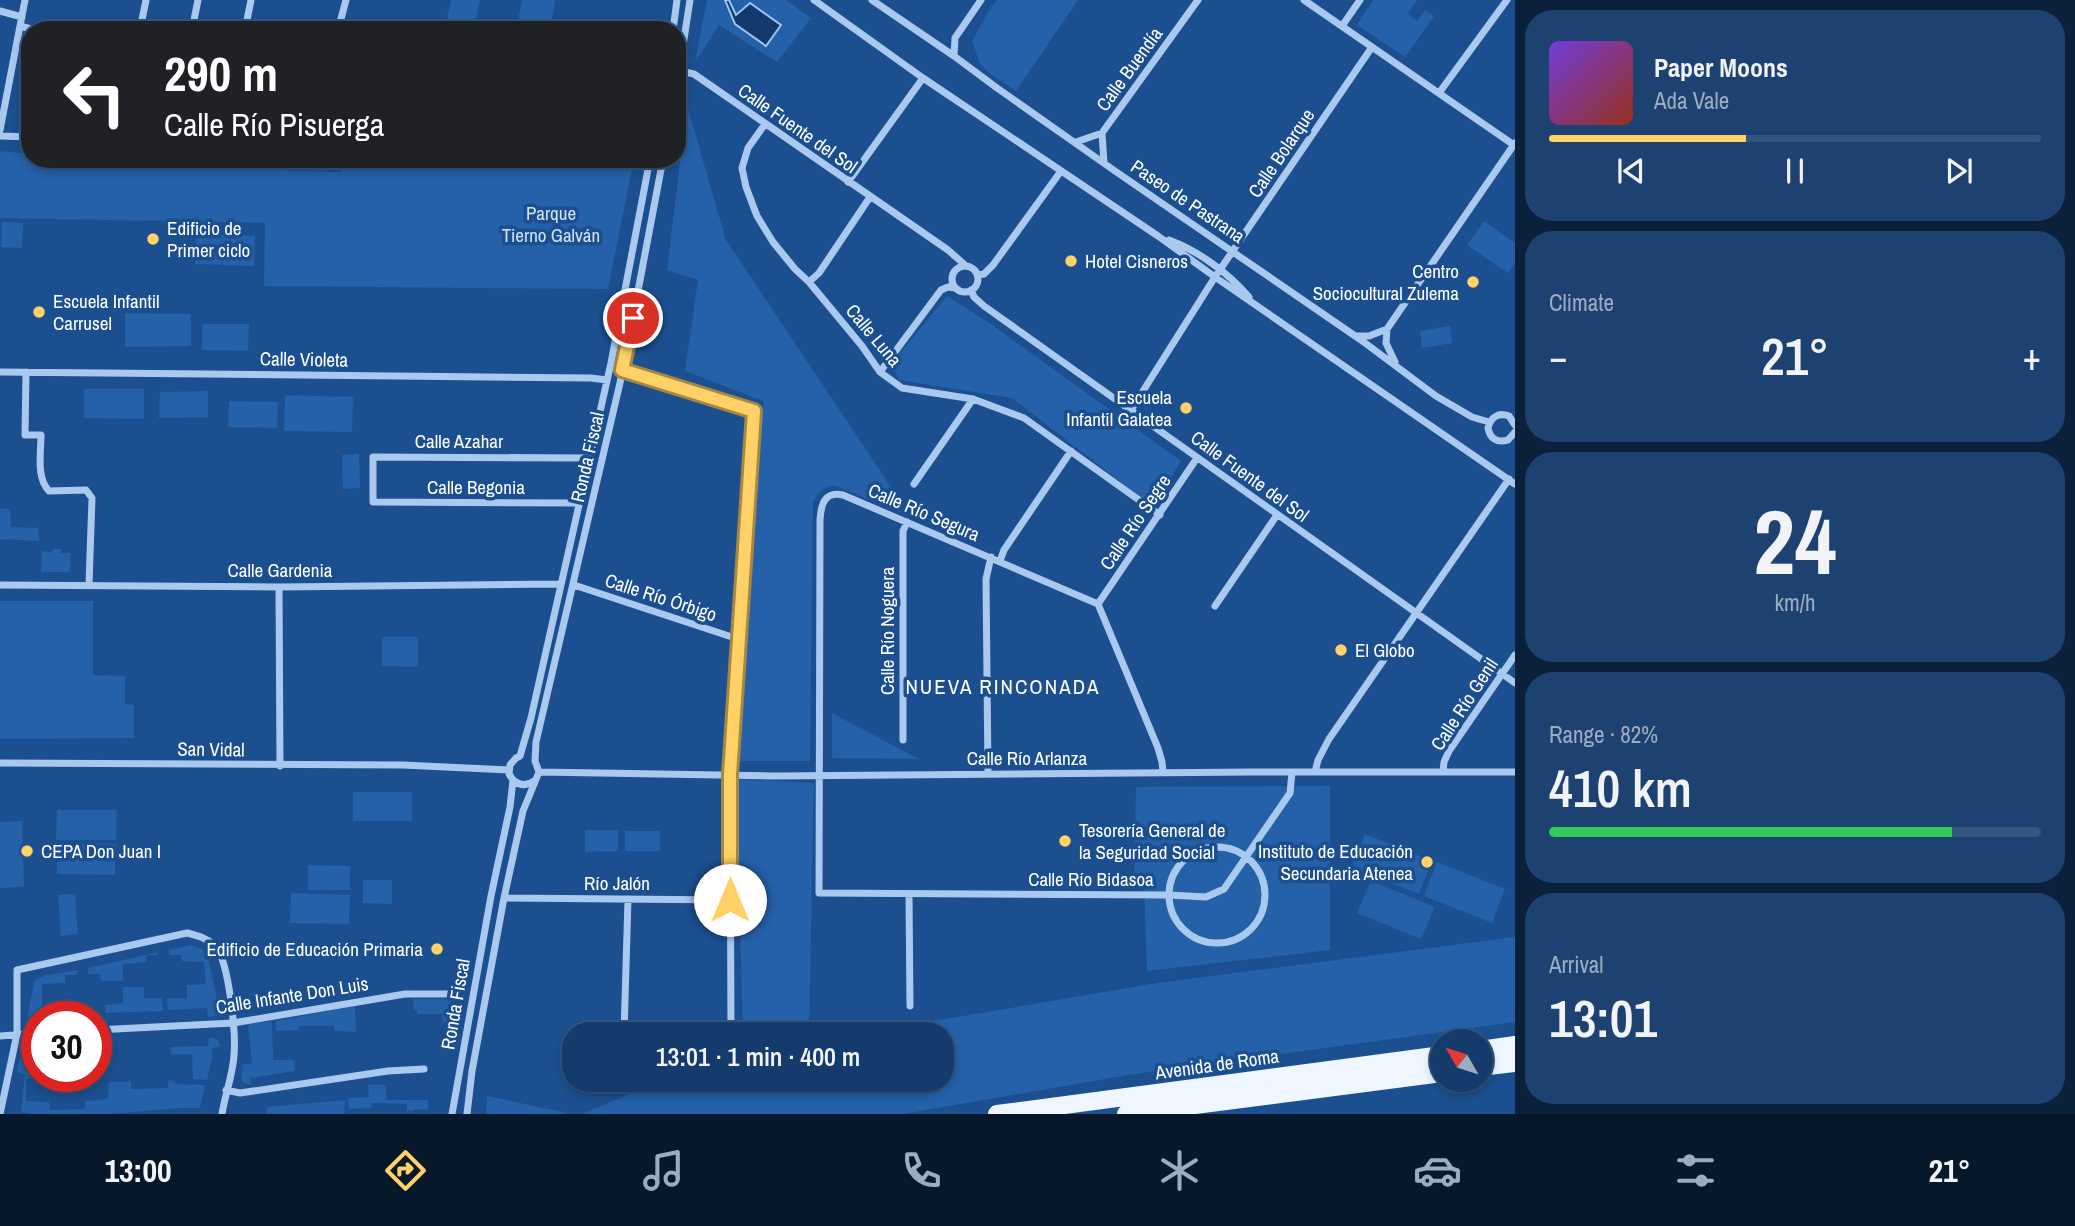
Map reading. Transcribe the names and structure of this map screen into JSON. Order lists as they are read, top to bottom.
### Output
{
  "streets": {
    "main road": ["Avenida de Roma"],
    "street": [
      "Calle Buendía",
      "Calle Fuente del Sol",
      "Calle Bolarque",
      "Paseo de Pastrana",
      "Calle Luna",
      "Calle Violeta",
      "Calle Azahar",
      "Ronda Fiscal",
      "Calle Begonia",
      "Calle Río Segura",
      "Calle Río Segre",
      "Calle Gardenia",
      "Calle Río Órbigo",
      "Calle Río Noguera",
      "Calle Río Genil",
      "San Vidal",
      "Calle Río Arlanza",
      "Calle Río Bidasoa",
      "Río Jalón",
      "Calle Infante Don Luis"
    ]
  },
  "crossings": [
    ["Calle Buendía", "Paseo de Pastrana"],
    ["Calle Fuente del Sol", "Calle Bolarque"],
    ["Calle Fuente del Sol", "Calle Luna"],
    ["Calle Fuente del Sol", "Calle Río Segre"],
    ["Calle Fuente del Sol", "Calle Río Genil"],
    ["Calle Bolarque", "Paseo de Pastrana"],
    ["Calle Luna", "Calle Río Segre"],
    ["Calle Violeta", "Ronda Fiscal"],
    ["Calle Azahar", "Ronda Fiscal"],
    ["Calle Azahar", "Calle Begonia"],
    ["Ronda Fiscal", "Calle Begonia"],
    ["Ronda Fiscal", "Calle Gardenia"],
    ["Ronda Fiscal", "Calle Río Órbigo"],
    ["Ronda Fiscal", "San Vidal"],
    ["Ronda Fiscal", "Calle Río Arlanza"],
    ["Ronda Fiscal", "Río Jalón"],
    ["Calle Río Segura", "Calle Río Segre"],
    ["Calle Río Segura", "Calle Río Noguera"],
    ["Calle Río Segura", "Calle Río Arlanza"],
    ["Calle Río Segura", "Calle Río Bidasoa"],
    ["Calle Río Genil", "Calle Río Arlanza"],
    ["San Vidal", "Calle Río Arlanza"],
    ["Calle Río Arlanza", "Calle Río Bidasoa"]
  ],
  "districts": ["NUEVA RINCONADA"],
  "parks": ["Parque Tierno Galván"],
  "places": [
    "Edificio de Primer ciclo",
    "Hotel Cisneros",
    "Centro Sociocultural Zulema",
    "Escuela Infantil Carrusel",
    "Escuela Infantil Galatea",
    "El Globo",
    "Tesorería General de la Seguridad Social",
    "CEPA Don Juan I",
    "Instituto de Educación Secundaria Atenea",
    "Edificio de Educación Primaria"
  ],
  "north": "top left",
  "page": {
    "turn": ["290 m", "Calle Río Pisuerga"],
    "song": ["Paper Moons", "Ada Vale"],
    "tile": [
      "Climate",
      ["24", "km/h"],
      ["Range · 82%", "410 km"],
      ["Arrival", "13:01"]
    ],
    "heat": ["−", "21°", "+"],
    "limit": "30",
    "trip": "13:01 · 1 min · 400 m",
    "tabs": ["13:00", "21°"]
  }
}
